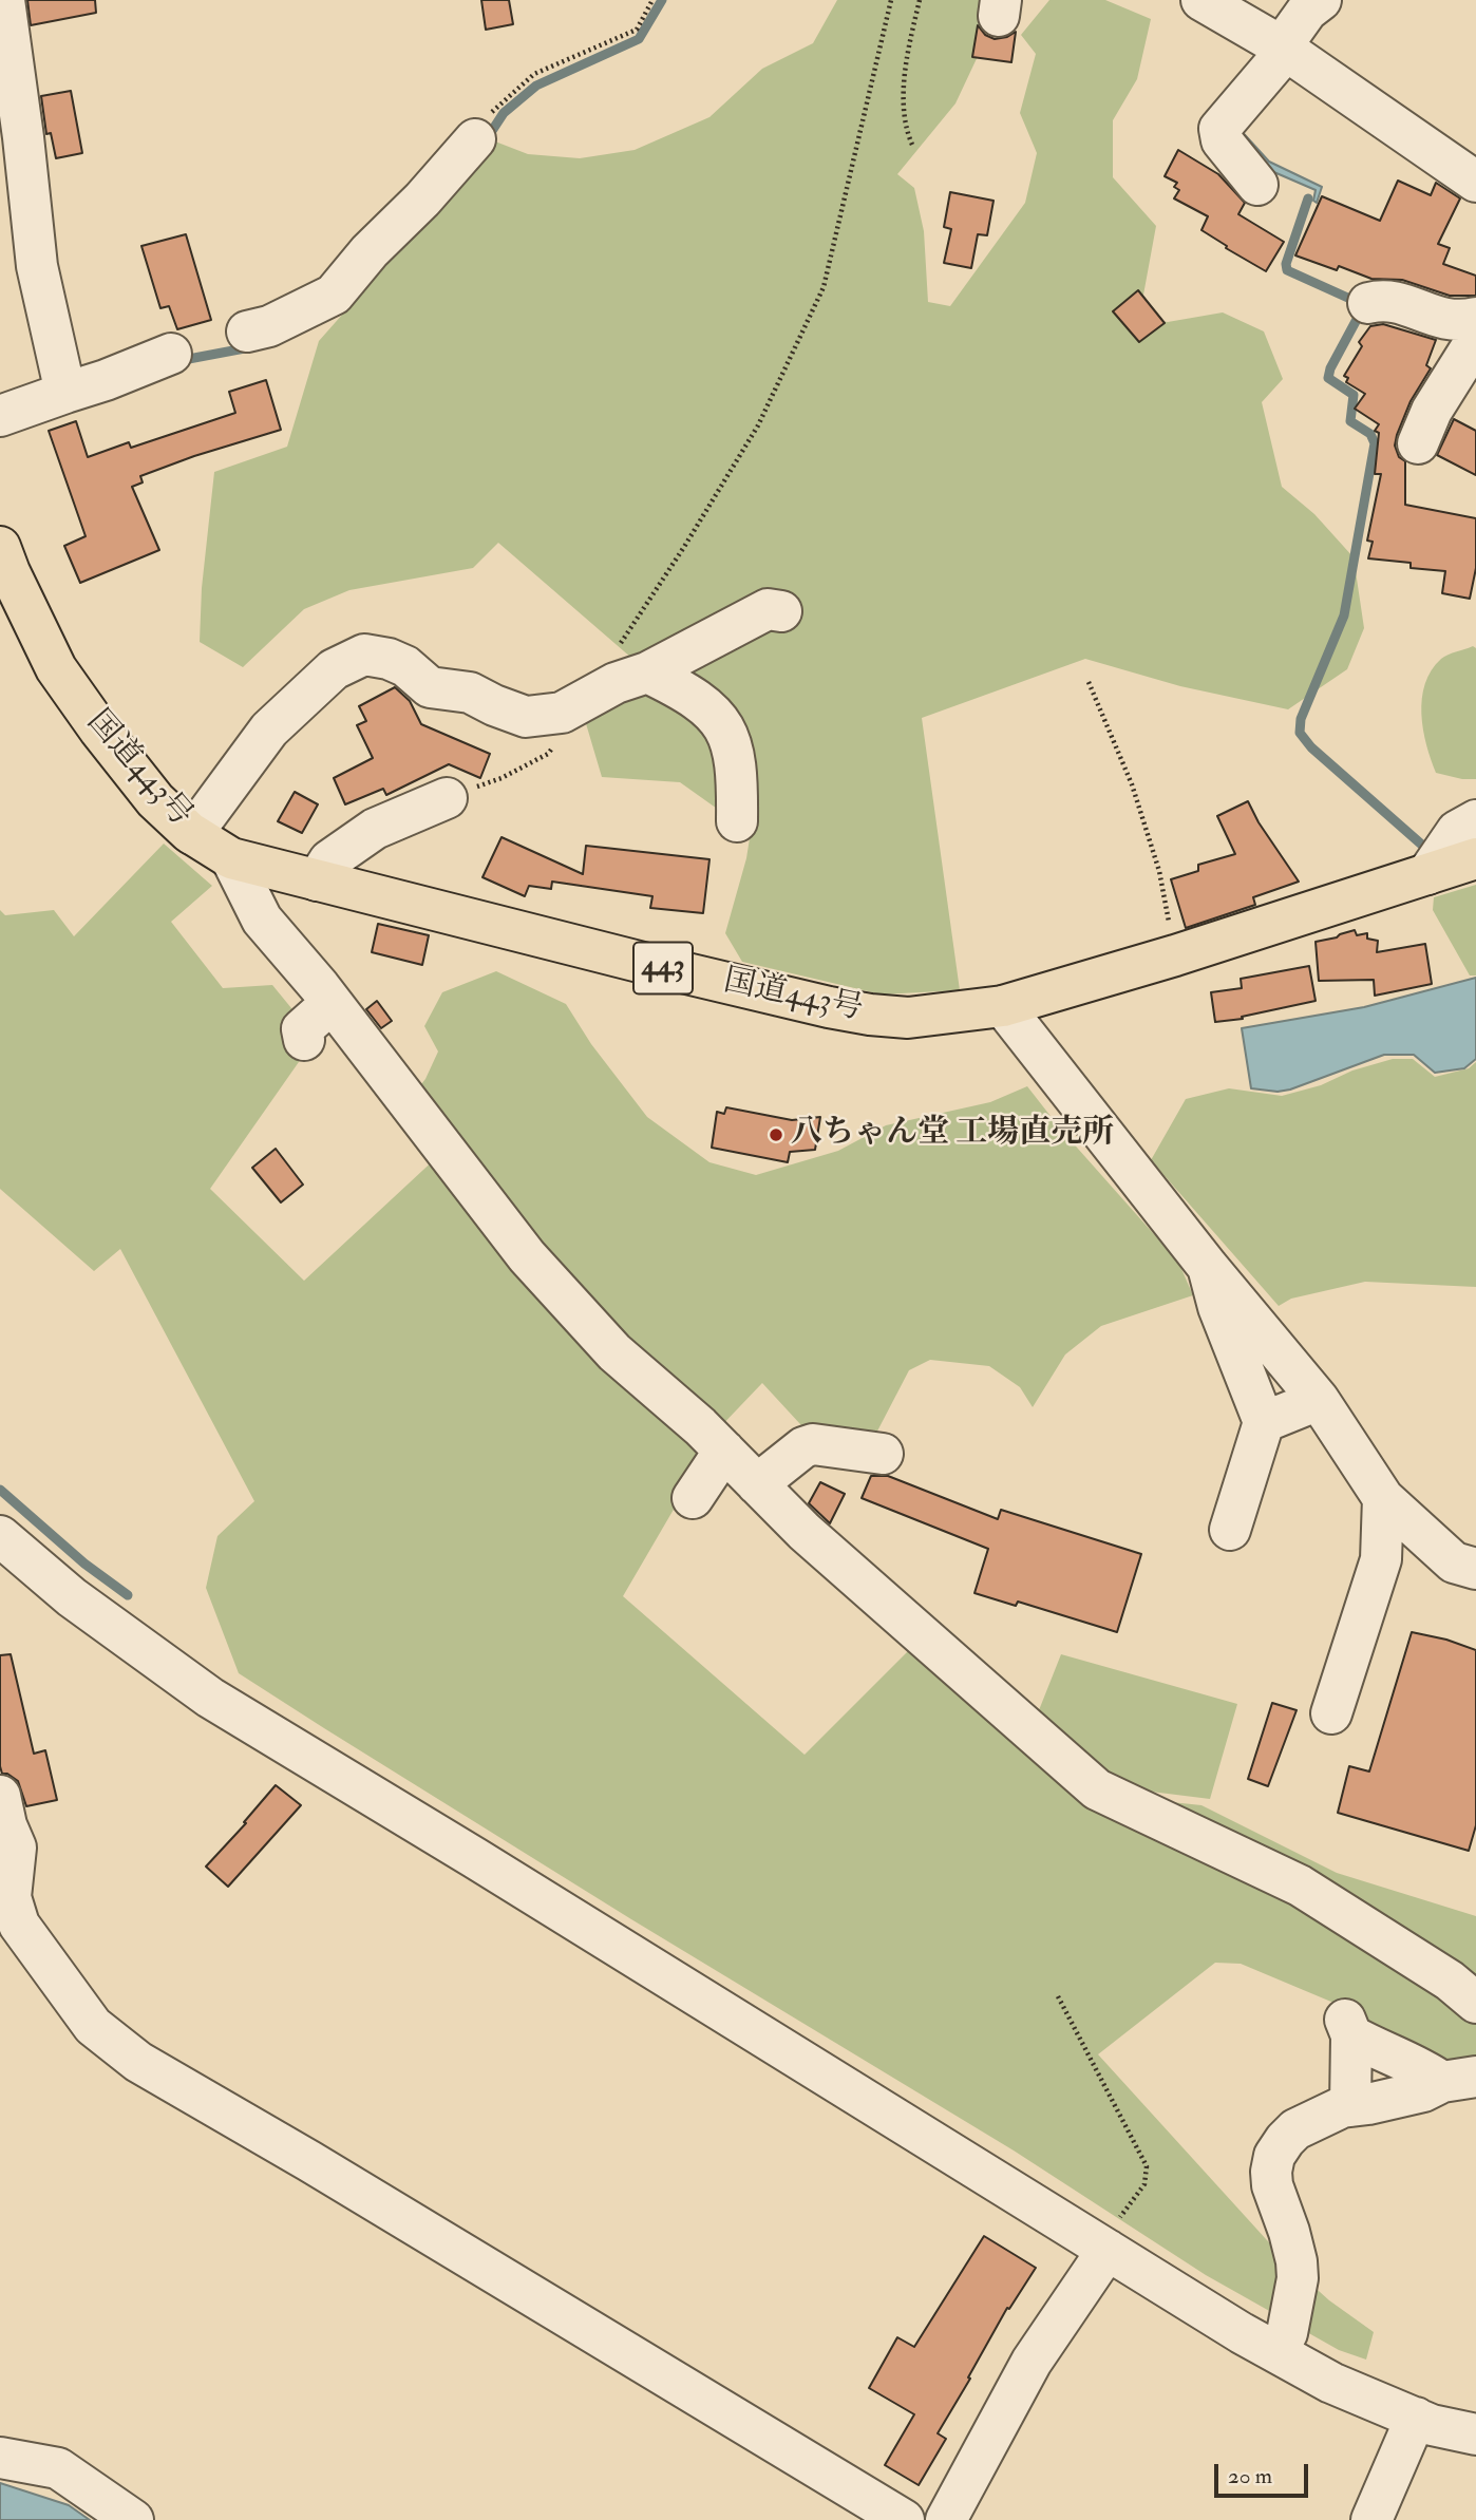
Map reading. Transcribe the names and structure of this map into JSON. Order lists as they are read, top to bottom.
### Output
{
  "streets": {
    "highway": ["国道443号", "443"]
  },
  "places": ["八ちゃん堂 工場直売所"],
  "scale_bar": "20 m"
}
